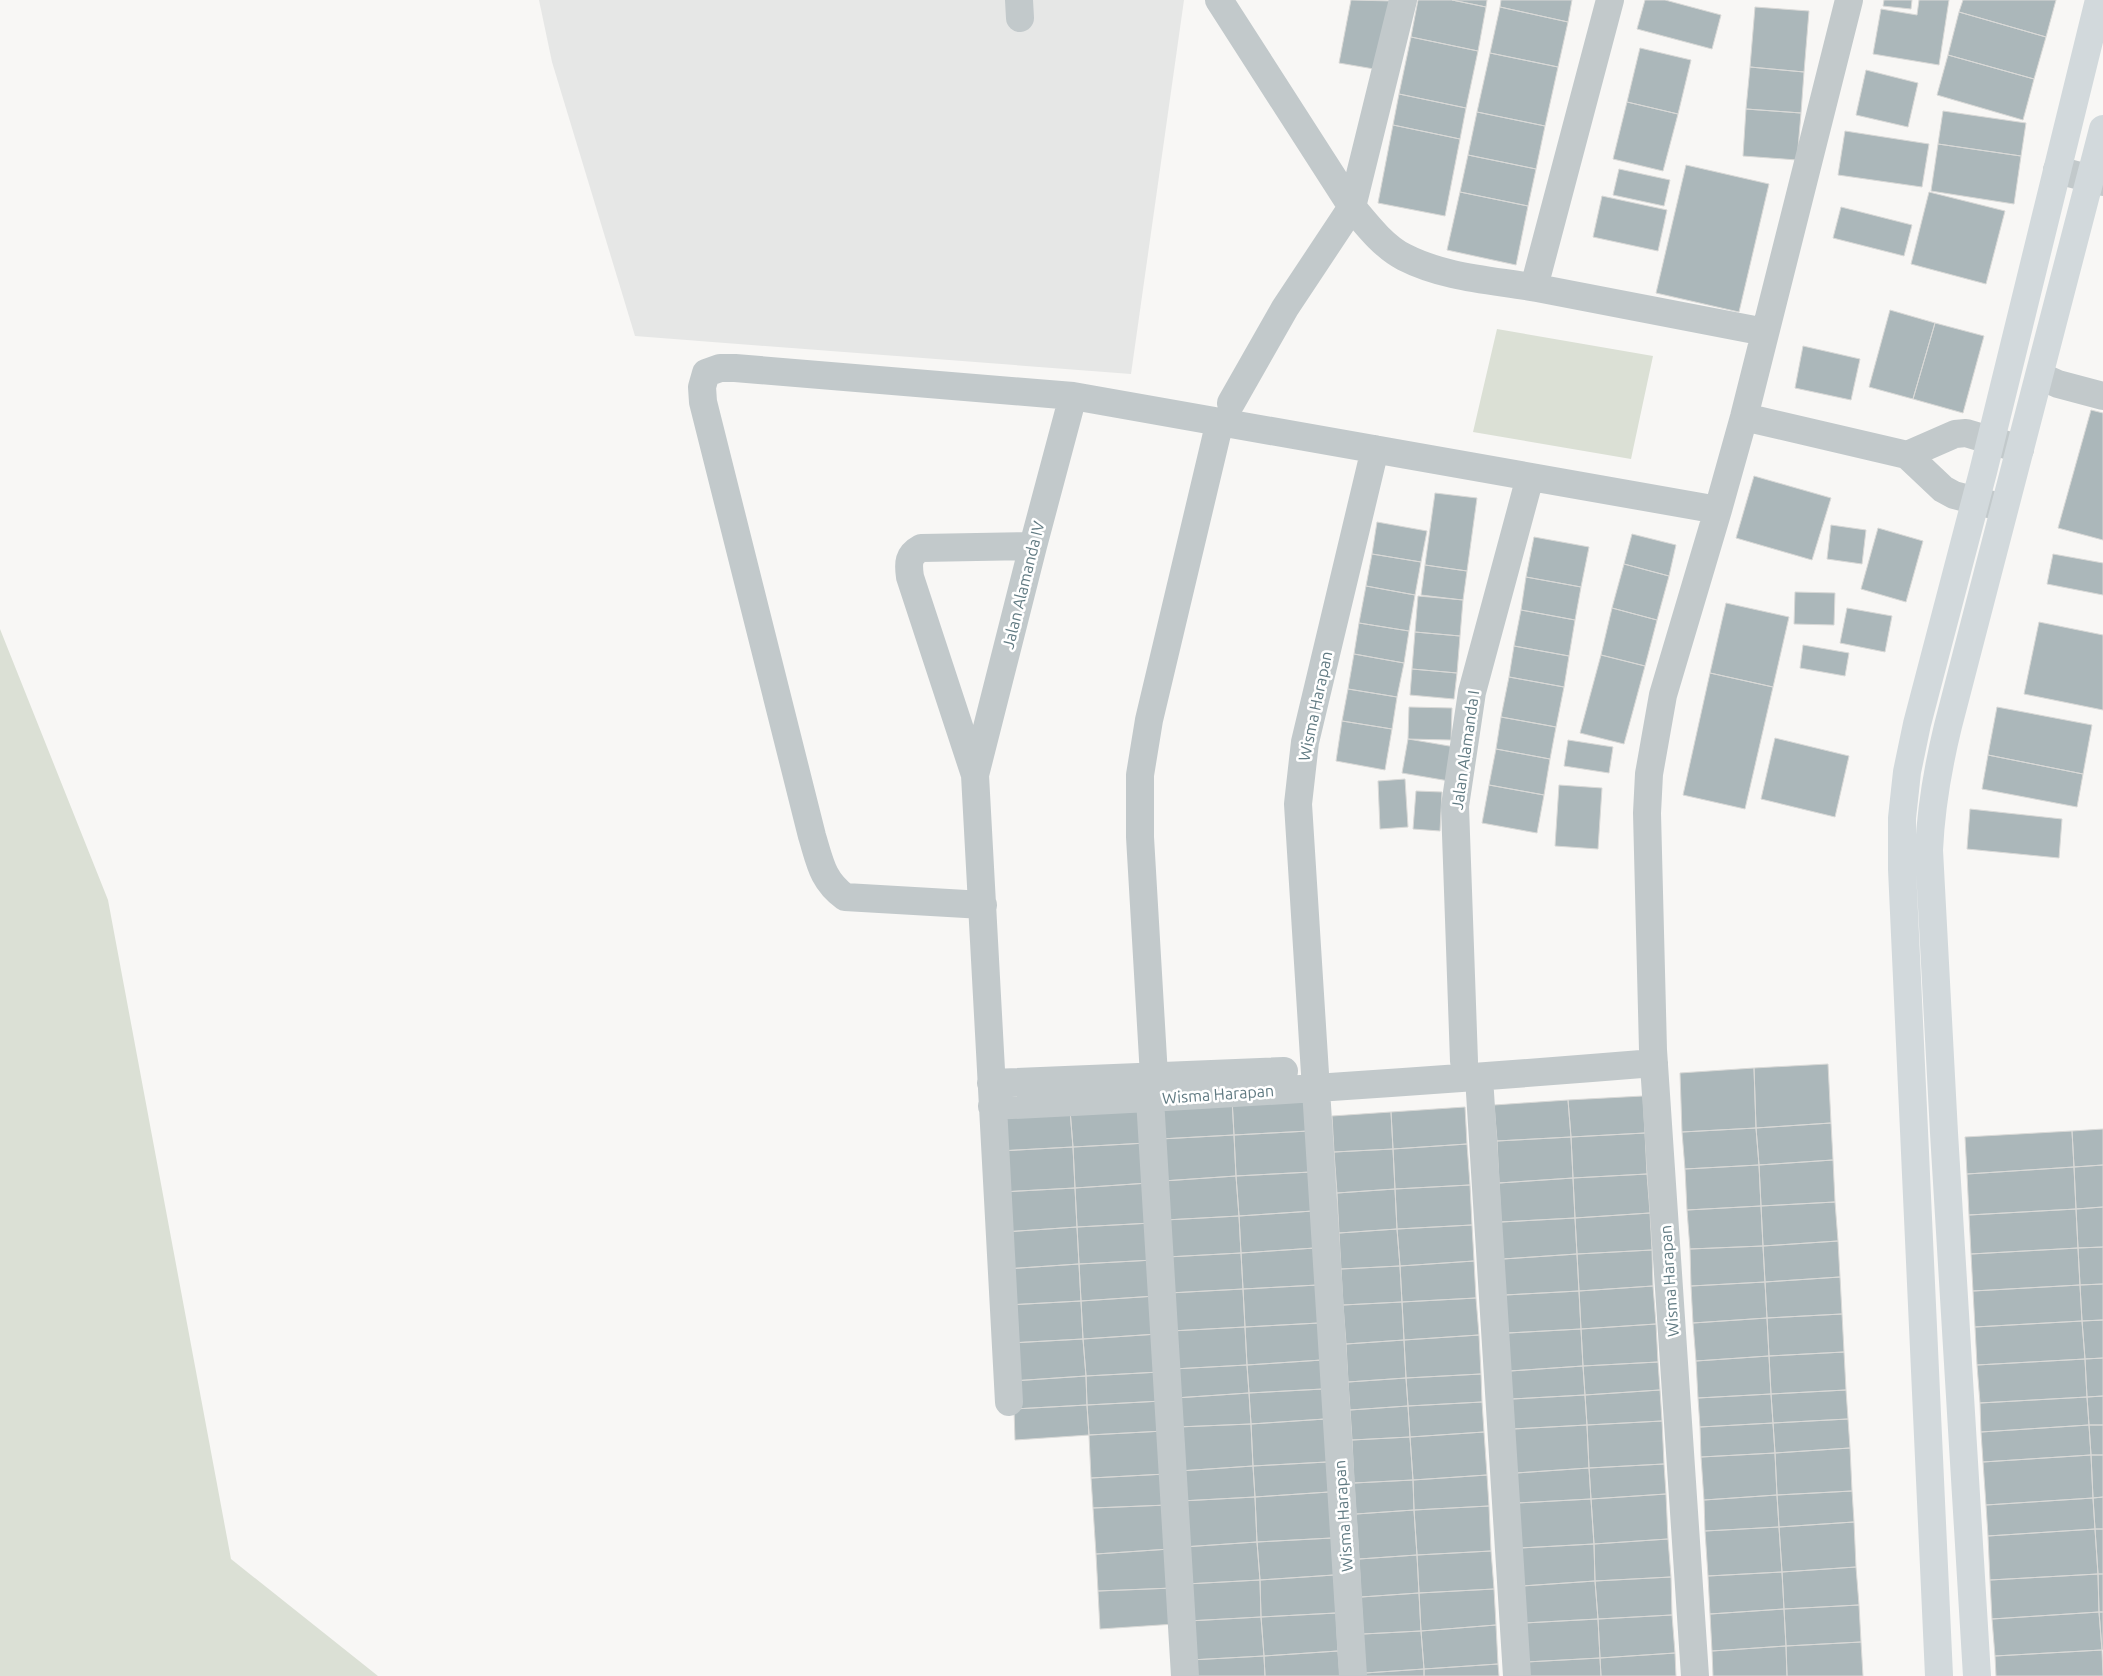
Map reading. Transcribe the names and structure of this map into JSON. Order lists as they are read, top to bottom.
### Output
{
  "streets": {
    "street": ["Jalan Alamanda IV", "Wisma Harapan", "Jalan Alamanda I"]
  }
}
